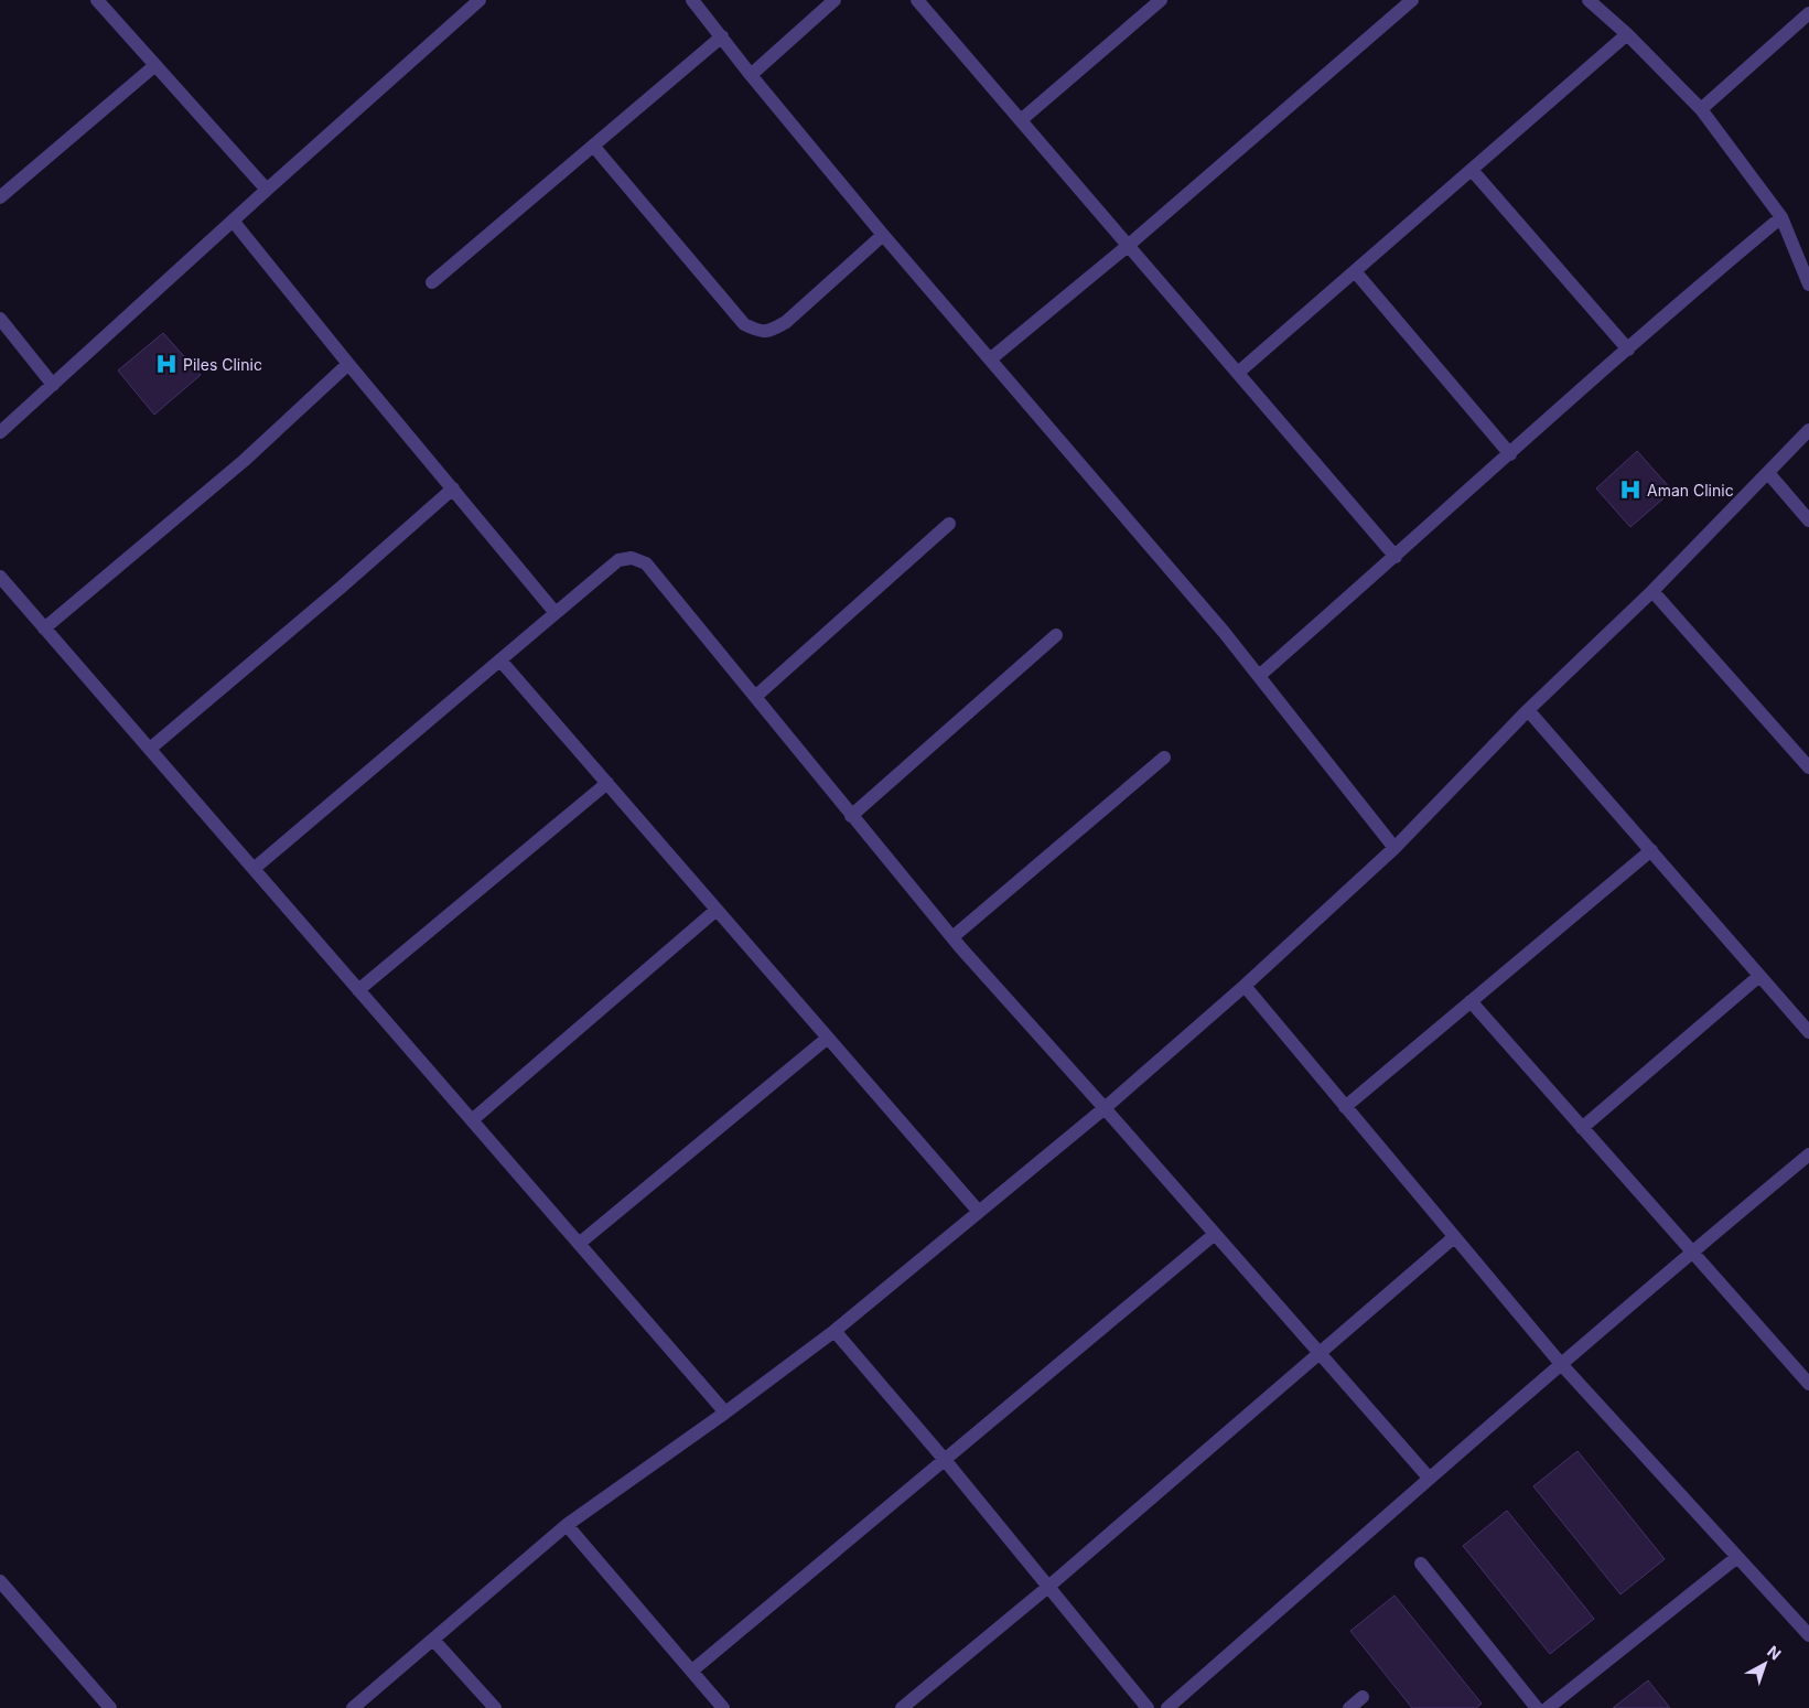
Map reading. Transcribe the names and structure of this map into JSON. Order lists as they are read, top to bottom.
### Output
{
  "places": {
    "hospital": ["Piles Clinic", "Aman Clinic"]
  },
  "north": "top right"
}
